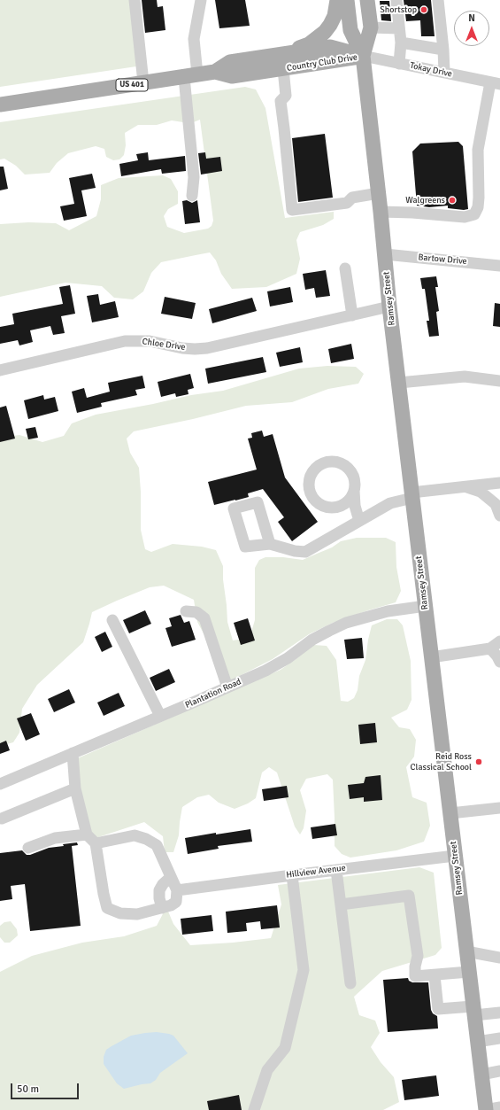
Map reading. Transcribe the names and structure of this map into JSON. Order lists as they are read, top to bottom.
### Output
{
  "streets": {
    "main road": ["Country Club Drive", "US 401", "Ramsey Street"],
    "street": [
      "Tokay Drive",
      "Bartow Drive",
      "Chloe Drive",
      "Plantation Road",
      "Hillview Avenue"
    ]
  },
  "crossings": [
    ["Country Club Drive", "Tokay Drive"],
    ["Country Club Drive", "US 401"],
    ["Country Club Drive", "Ramsey Street"],
    ["Tokay Drive", "Ramsey Street"],
    ["Bartow Drive", "Ramsey Street"],
    ["Ramsey Street", "Chloe Drive"],
    ["Ramsey Street", "Plantation Road"],
    ["Ramsey Street", "Hillview Avenue"]
  ],
  "places": ["Shortstop", "Walgreens", "Reid Ross Classical School"],
  "scale_bar": "50 m",
  "north": "top"
}
